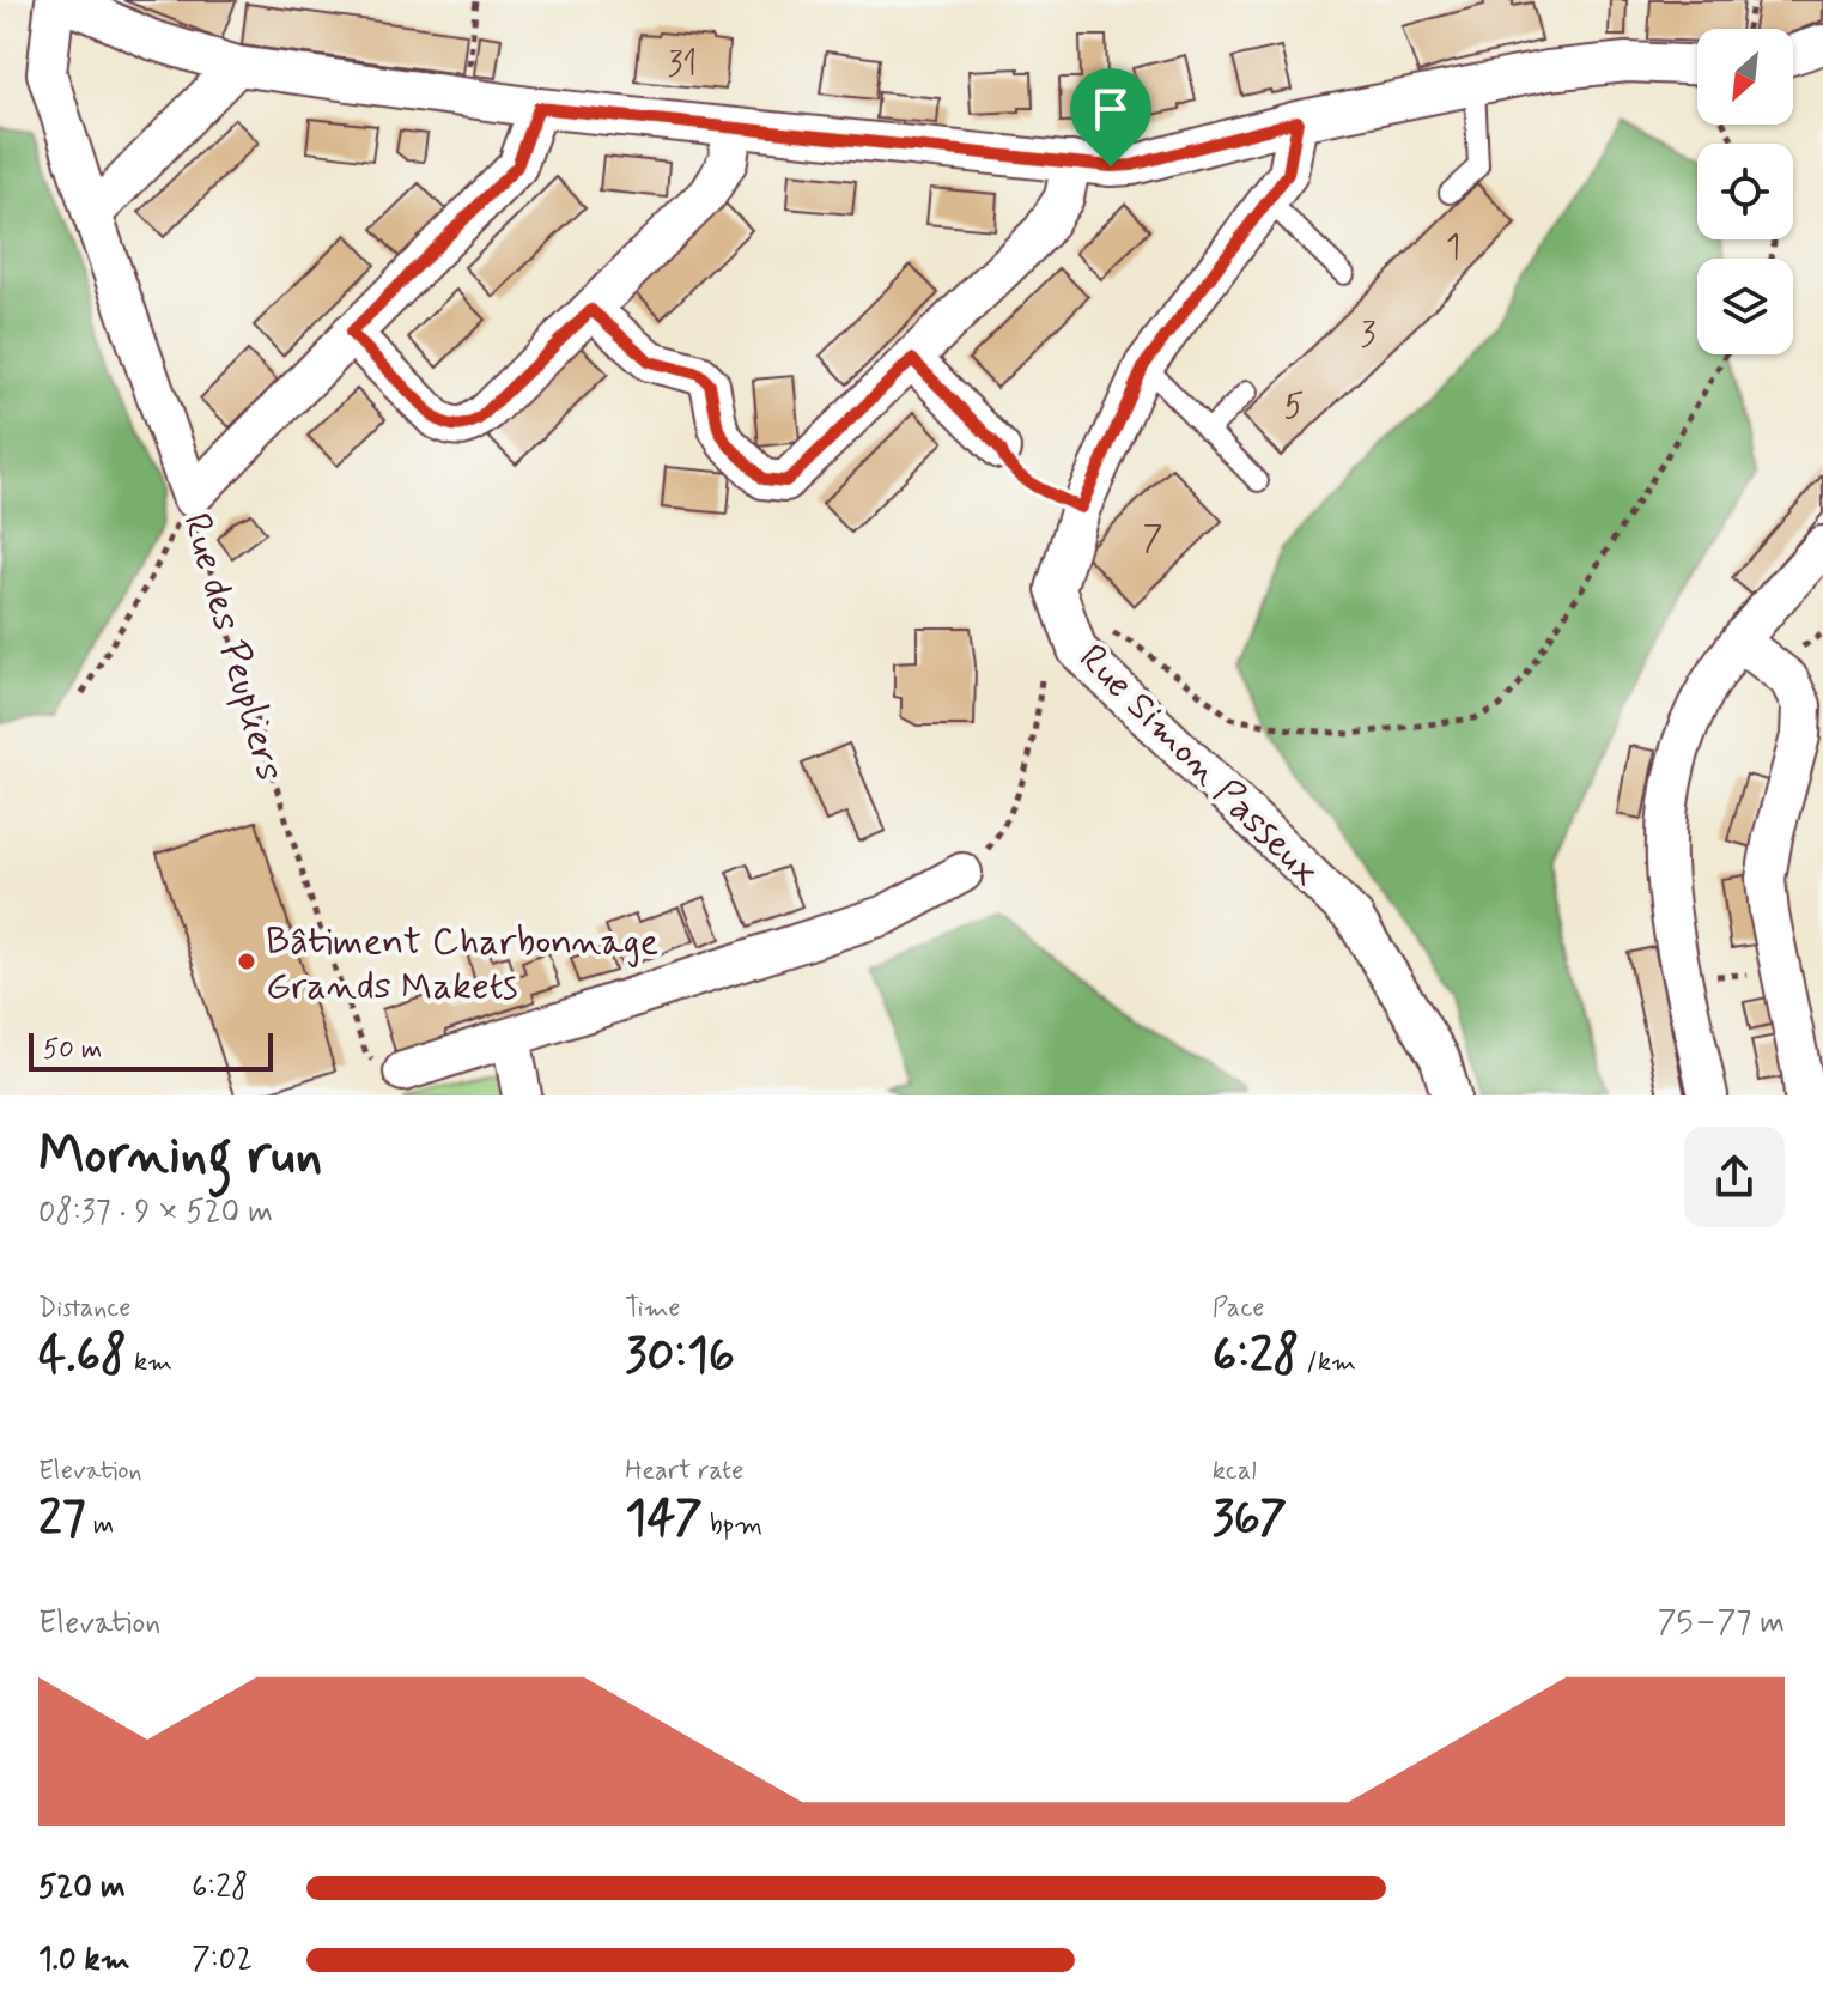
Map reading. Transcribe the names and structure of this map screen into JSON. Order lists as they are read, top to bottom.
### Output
{
  "streets": {
    "street": ["Rue des Peupliers", "Rue Simon Passeux"]
  },
  "places": ["Bâtiment Charbonnage Grands Makets"],
  "house_numbers": [
    "31",
    "1",
    "3",
    "5",
    "7"
  ],
  "scale_bar": "50 m",
  "north": "bottom left",
  "page": {
    "scale": "50 m",
    "heading": ["Morning run", "08:37 · 9 × 520 m"],
    "stats": [
      ["Distance", "4.68 km"],
      ["Time", "30:16"],
      ["Pace", "6:28 /km"],
      ["Elevation", "27 m"],
      ["Heart rate", "147 bpm"],
      ["kcal", "367"]
    ],
    "chart": ["Elevation", "75–77 m"],
    "list": [
      {
        "name": "520 m",
        "note": "6:28"
      },
      {
        "name": "1.0 km",
        "note": "7:02"
      }
    ]
  }
}
